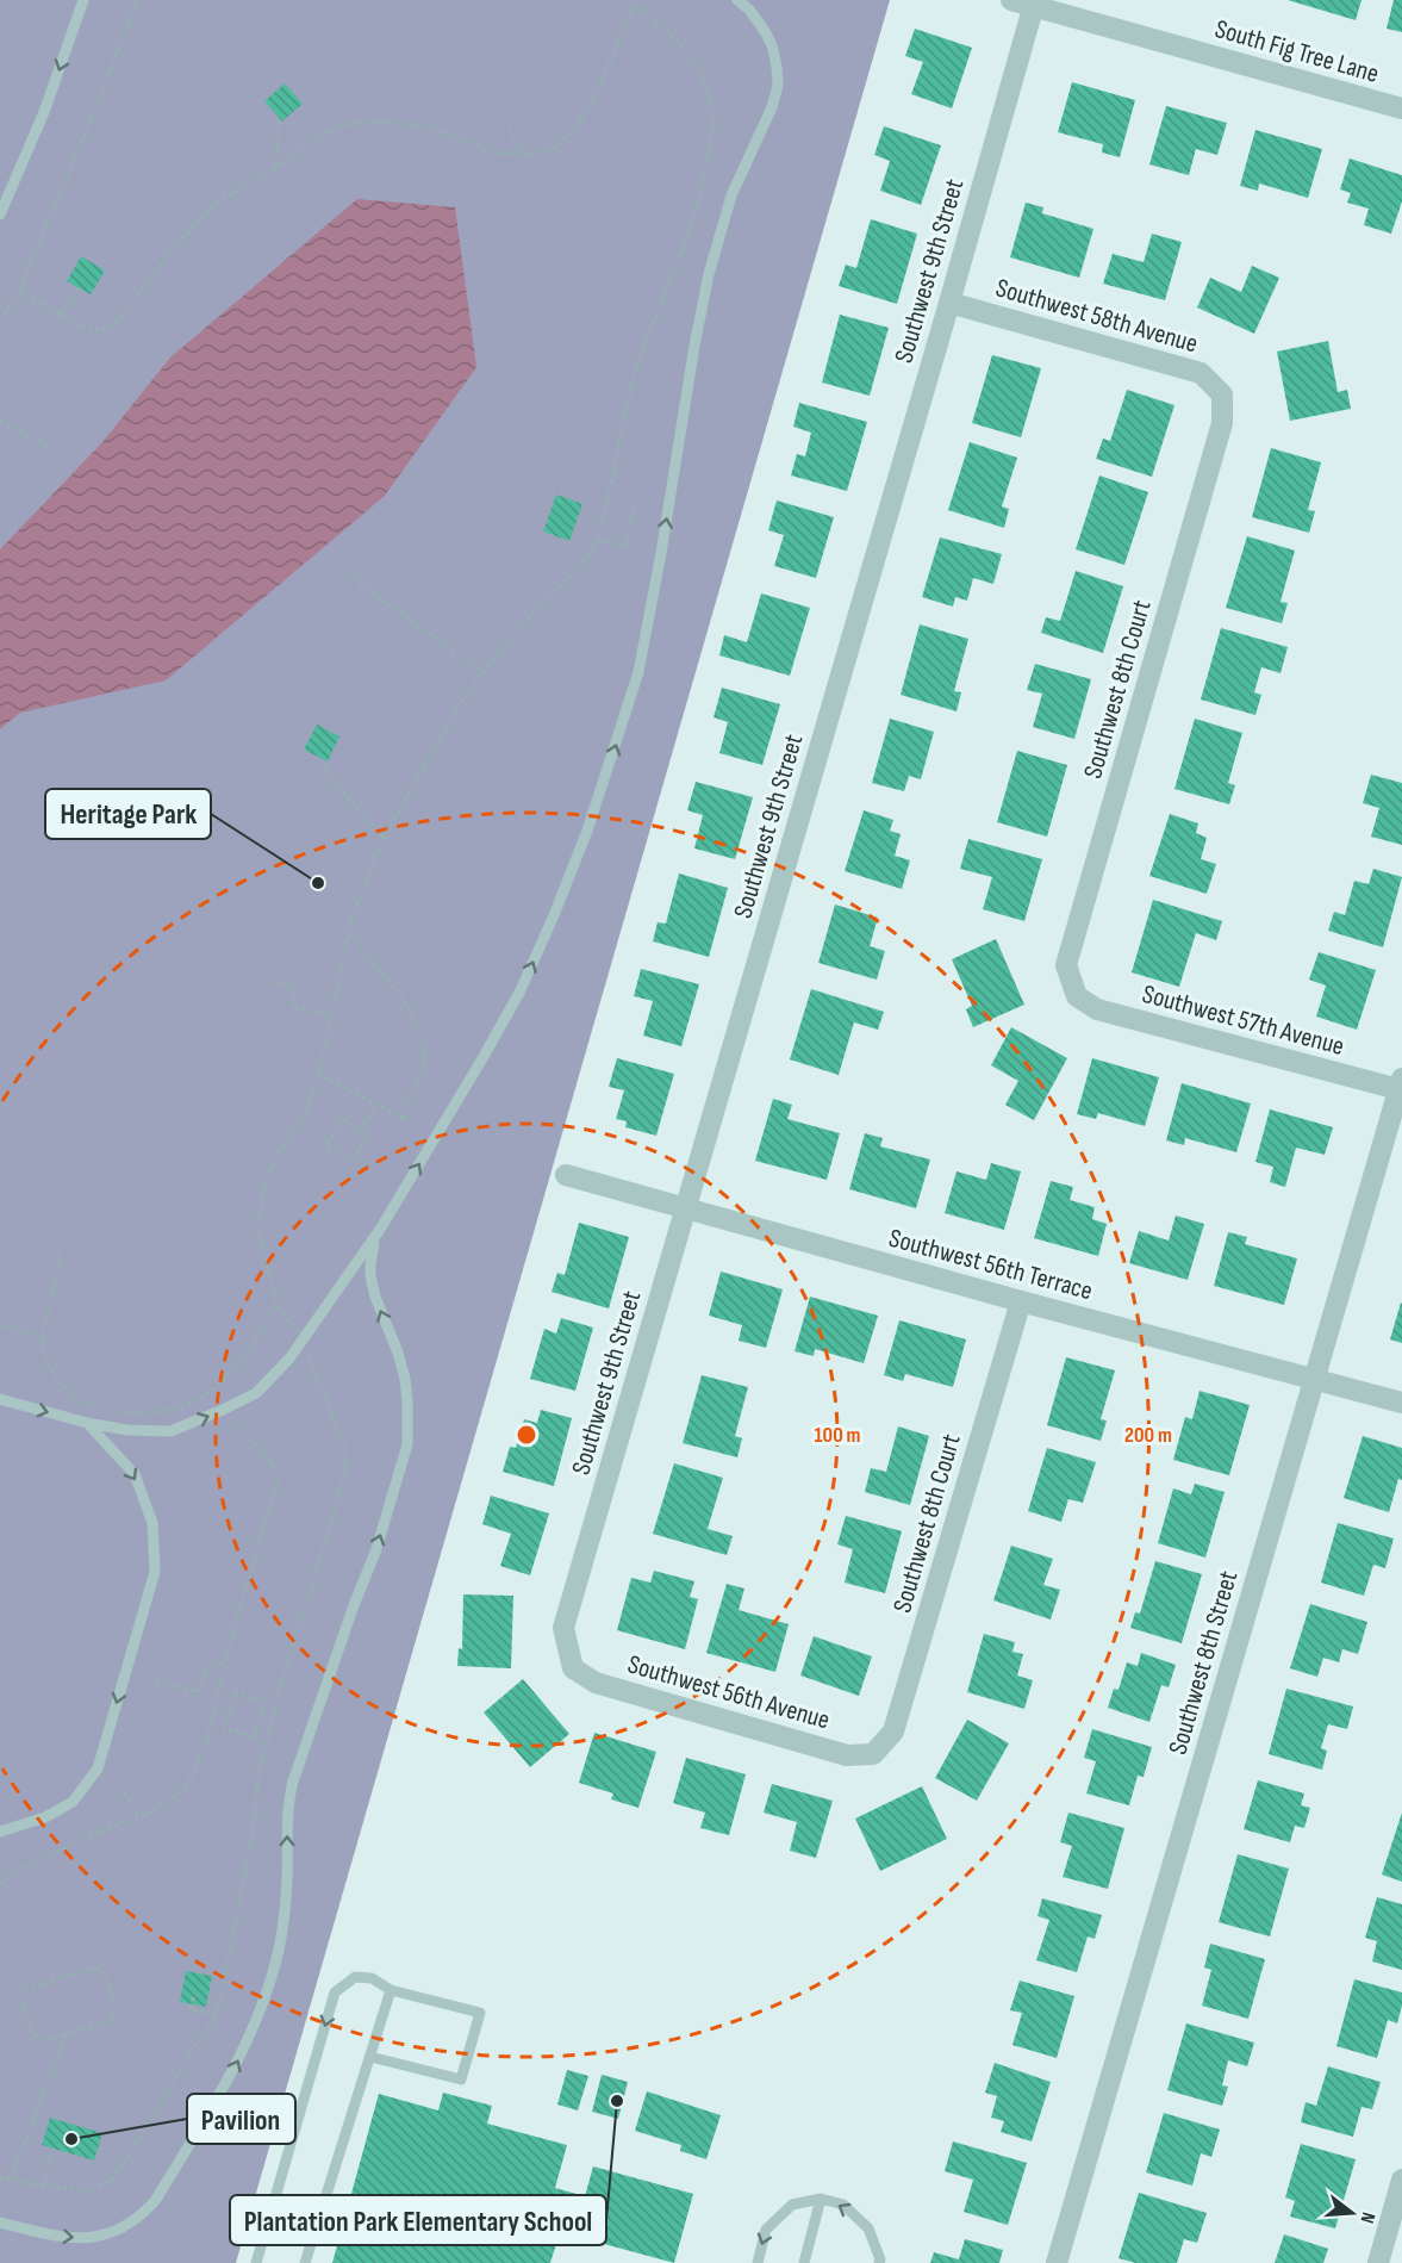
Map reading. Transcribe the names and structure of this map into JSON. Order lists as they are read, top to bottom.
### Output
{
  "streets": {
    "street": [
      "South Fig Tree Lane",
      "Southwest 9th Street",
      "Southwest 58th Avenue",
      "Southwest 8th Court",
      "Southwest 57th Avenue",
      "Southwest 56th Terrace",
      "Southwest 8th Street",
      "Southwest 56th Avenue"
    ]
  },
  "crossings": [
    ["South Fig Tree Lane", "Southwest 9th Street"],
    ["Southwest 9th Street", "Southwest 58th Avenue"],
    ["Southwest 9th Street", "Southwest 56th Terrace"],
    ["Southwest 9th Street", "Southwest 56th Avenue"],
    ["Southwest 58th Avenue", "Southwest 8th Court"],
    ["Southwest 8th Court", "Southwest 57th Avenue"],
    ["Southwest 8th Court", "Southwest 56th Terrace"],
    ["Southwest 8th Court", "Southwest 56th Avenue"],
    ["Southwest 57th Avenue", "Southwest 8th Street"],
    ["Southwest 56th Terrace", "Southwest 8th Street"]
  ],
  "places": ["Heritage Park", "Plantation Park Elementary School", "Pavilion"],
  "north": "right",
  "rings": ["100 m", "200 m"]
}
